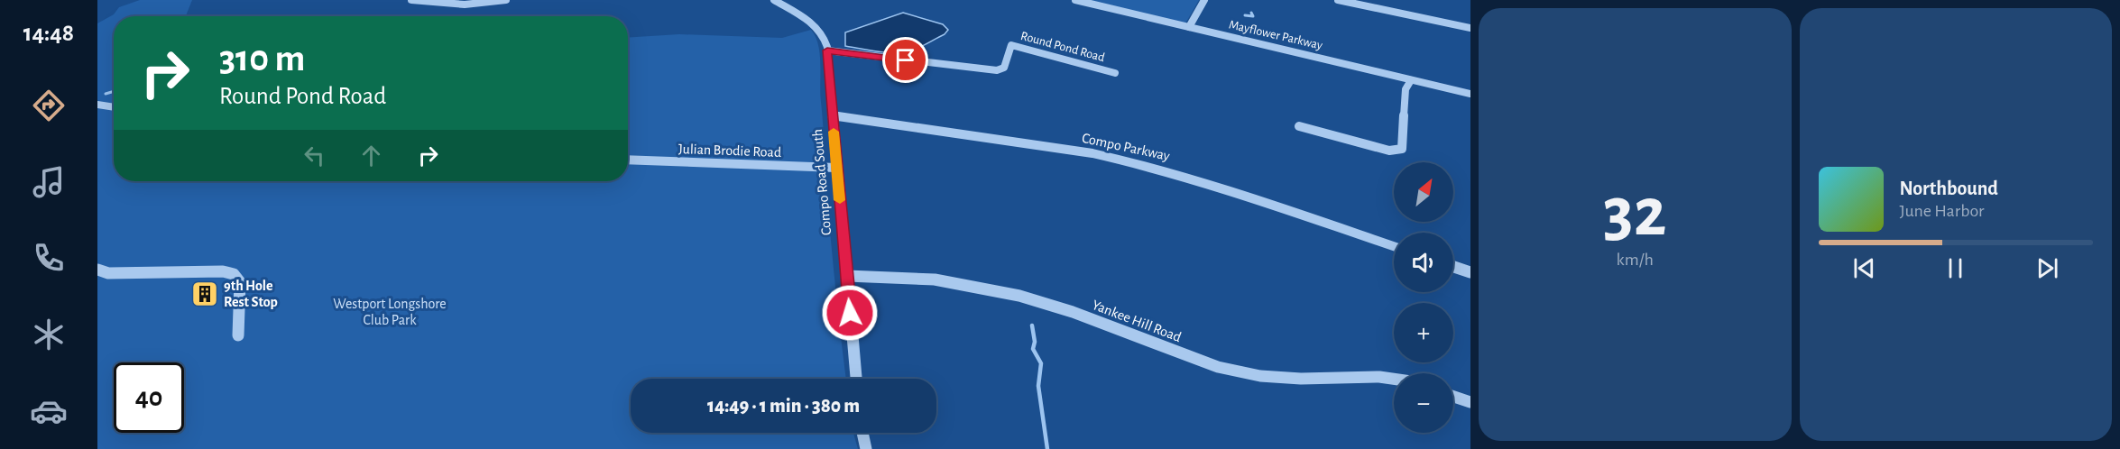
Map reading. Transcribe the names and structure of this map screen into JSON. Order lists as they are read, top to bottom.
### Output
{
  "streets": {
    "street": [
      "Mayflower Parkway",
      "Round Pond Road",
      "Compo Parkway",
      "Julian Brodie Road",
      "Compo Road South",
      "Yankee Hill Road"
    ]
  },
  "crossings": [
    ["Round Pond Road", "Compo Road South"],
    ["Compo Parkway", "Compo Road South"],
    ["Julian Brodie Road", "Compo Road South"],
    ["Compo Road South", "Yankee Hill Road"]
  ],
  "parks": ["Westport Longshore Club Park"],
  "places": {
    "building": ["9th Hole Rest Stop"]
  },
  "north": "top right",
  "page": {
    "tabs": "14:48",
    "tile": ["32", "km/h"],
    "turn": ["310 m", "Round Pond Road"],
    "map_buttons": ["+", "−"],
    "song": ["Northbound", "June Harbor"],
    "limit": "40",
    "trip": "14:49 · 1 min · 380 m"
  }
}
